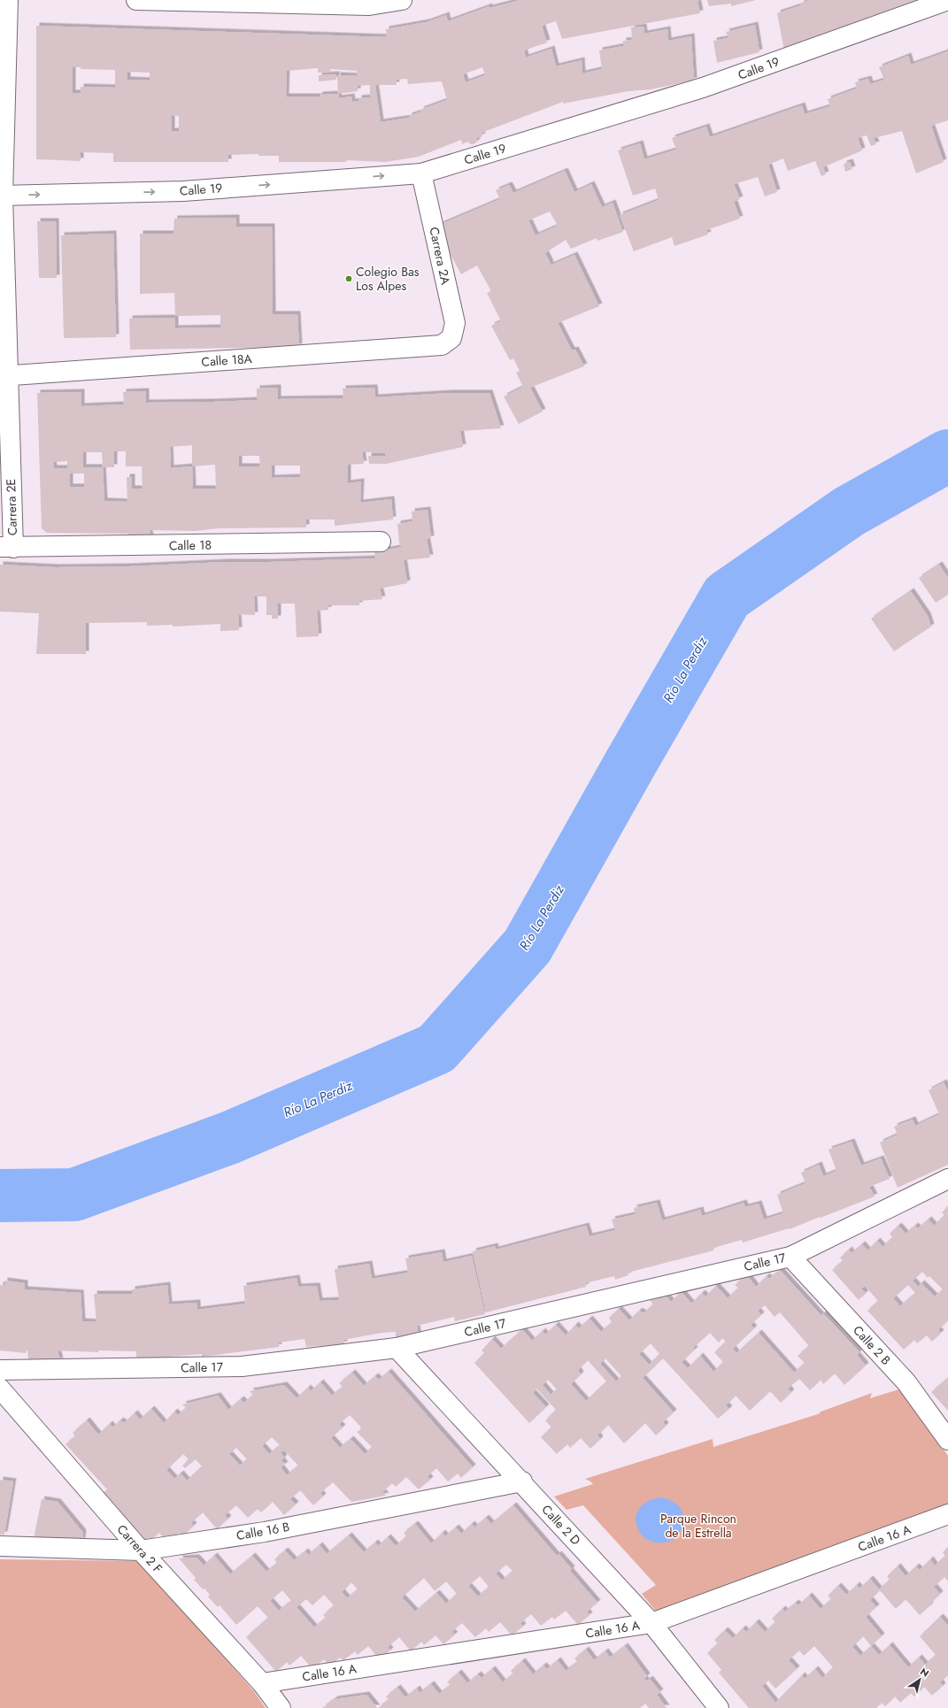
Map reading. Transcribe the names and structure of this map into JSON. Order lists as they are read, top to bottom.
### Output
{
  "streets": {
    "street": [
      "Calle 19",
      "Carrera 2A",
      "Calle 18A",
      "Carrera 2E",
      "Calle 18",
      "Calle 17",
      "Calle 2 B",
      "Calle 2 D",
      "Calle 16 B",
      "Calle 16 A",
      "Carrera 2 F"
    ]
  },
  "crossings": [
    ["Calle 19", "Carrera 2A"],
    ["Calle 19", "Carrera 2E"],
    ["Carrera 2A", "Calle 18A"],
    ["Calle 18A", "Carrera 2E"],
    ["Carrera 2E", "Calle 18"],
    ["Calle 17", "Calle 2 B"],
    ["Calle 17", "Calle 2 D"],
    ["Calle 2 D", "Calle 16 B"],
    ["Calle 2 D", "Calle 16 A"],
    ["Calle 16 B", "Carrera 2 F"],
    ["Calle 16 A", "Carrera 2 F"]
  ],
  "one_way": ["Calle 19"],
  "water": ["Río La Perdiz"],
  "parks": ["Parque Rincon de la Estrella"],
  "places": ["Colegio Bas Los Alpes"],
  "north": "top right"
}
